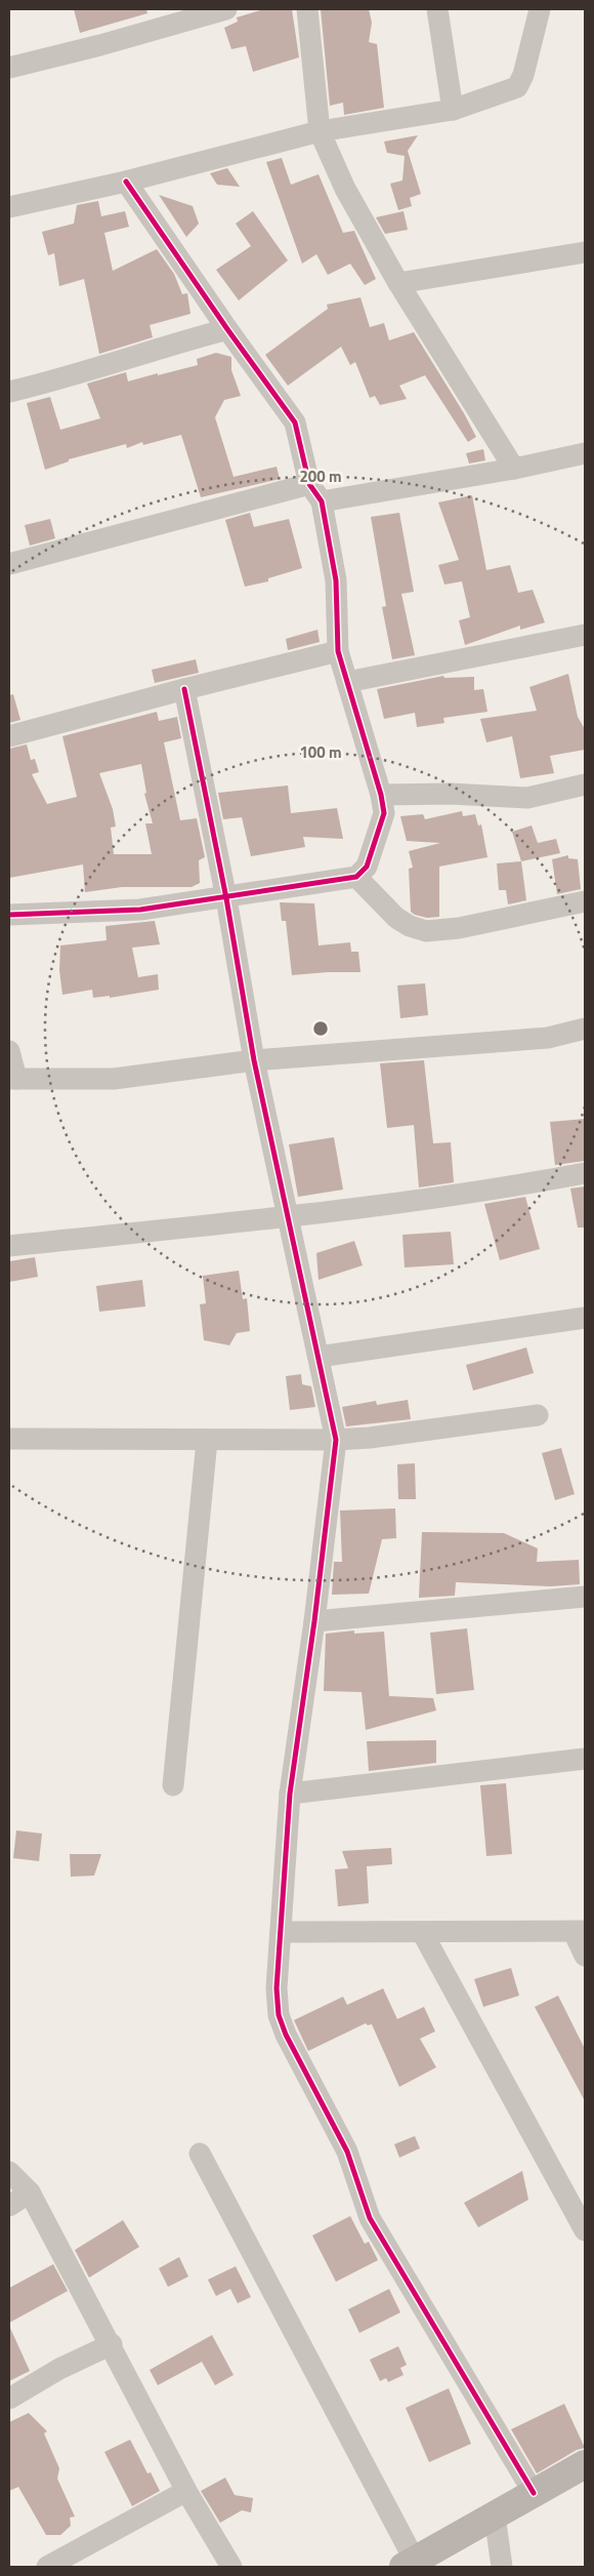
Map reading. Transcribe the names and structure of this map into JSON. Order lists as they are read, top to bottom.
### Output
{
  "rings": ["200 m", "100 m"]
}
